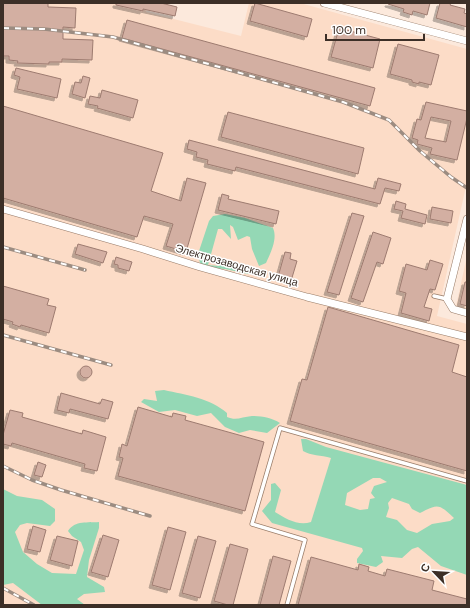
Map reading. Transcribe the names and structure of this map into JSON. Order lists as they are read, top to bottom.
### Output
{
  "streets": {
    "street": ["Электрозаводская улица"]
  },
  "scale_bar": "100 m",
  "north": "top left"
}
